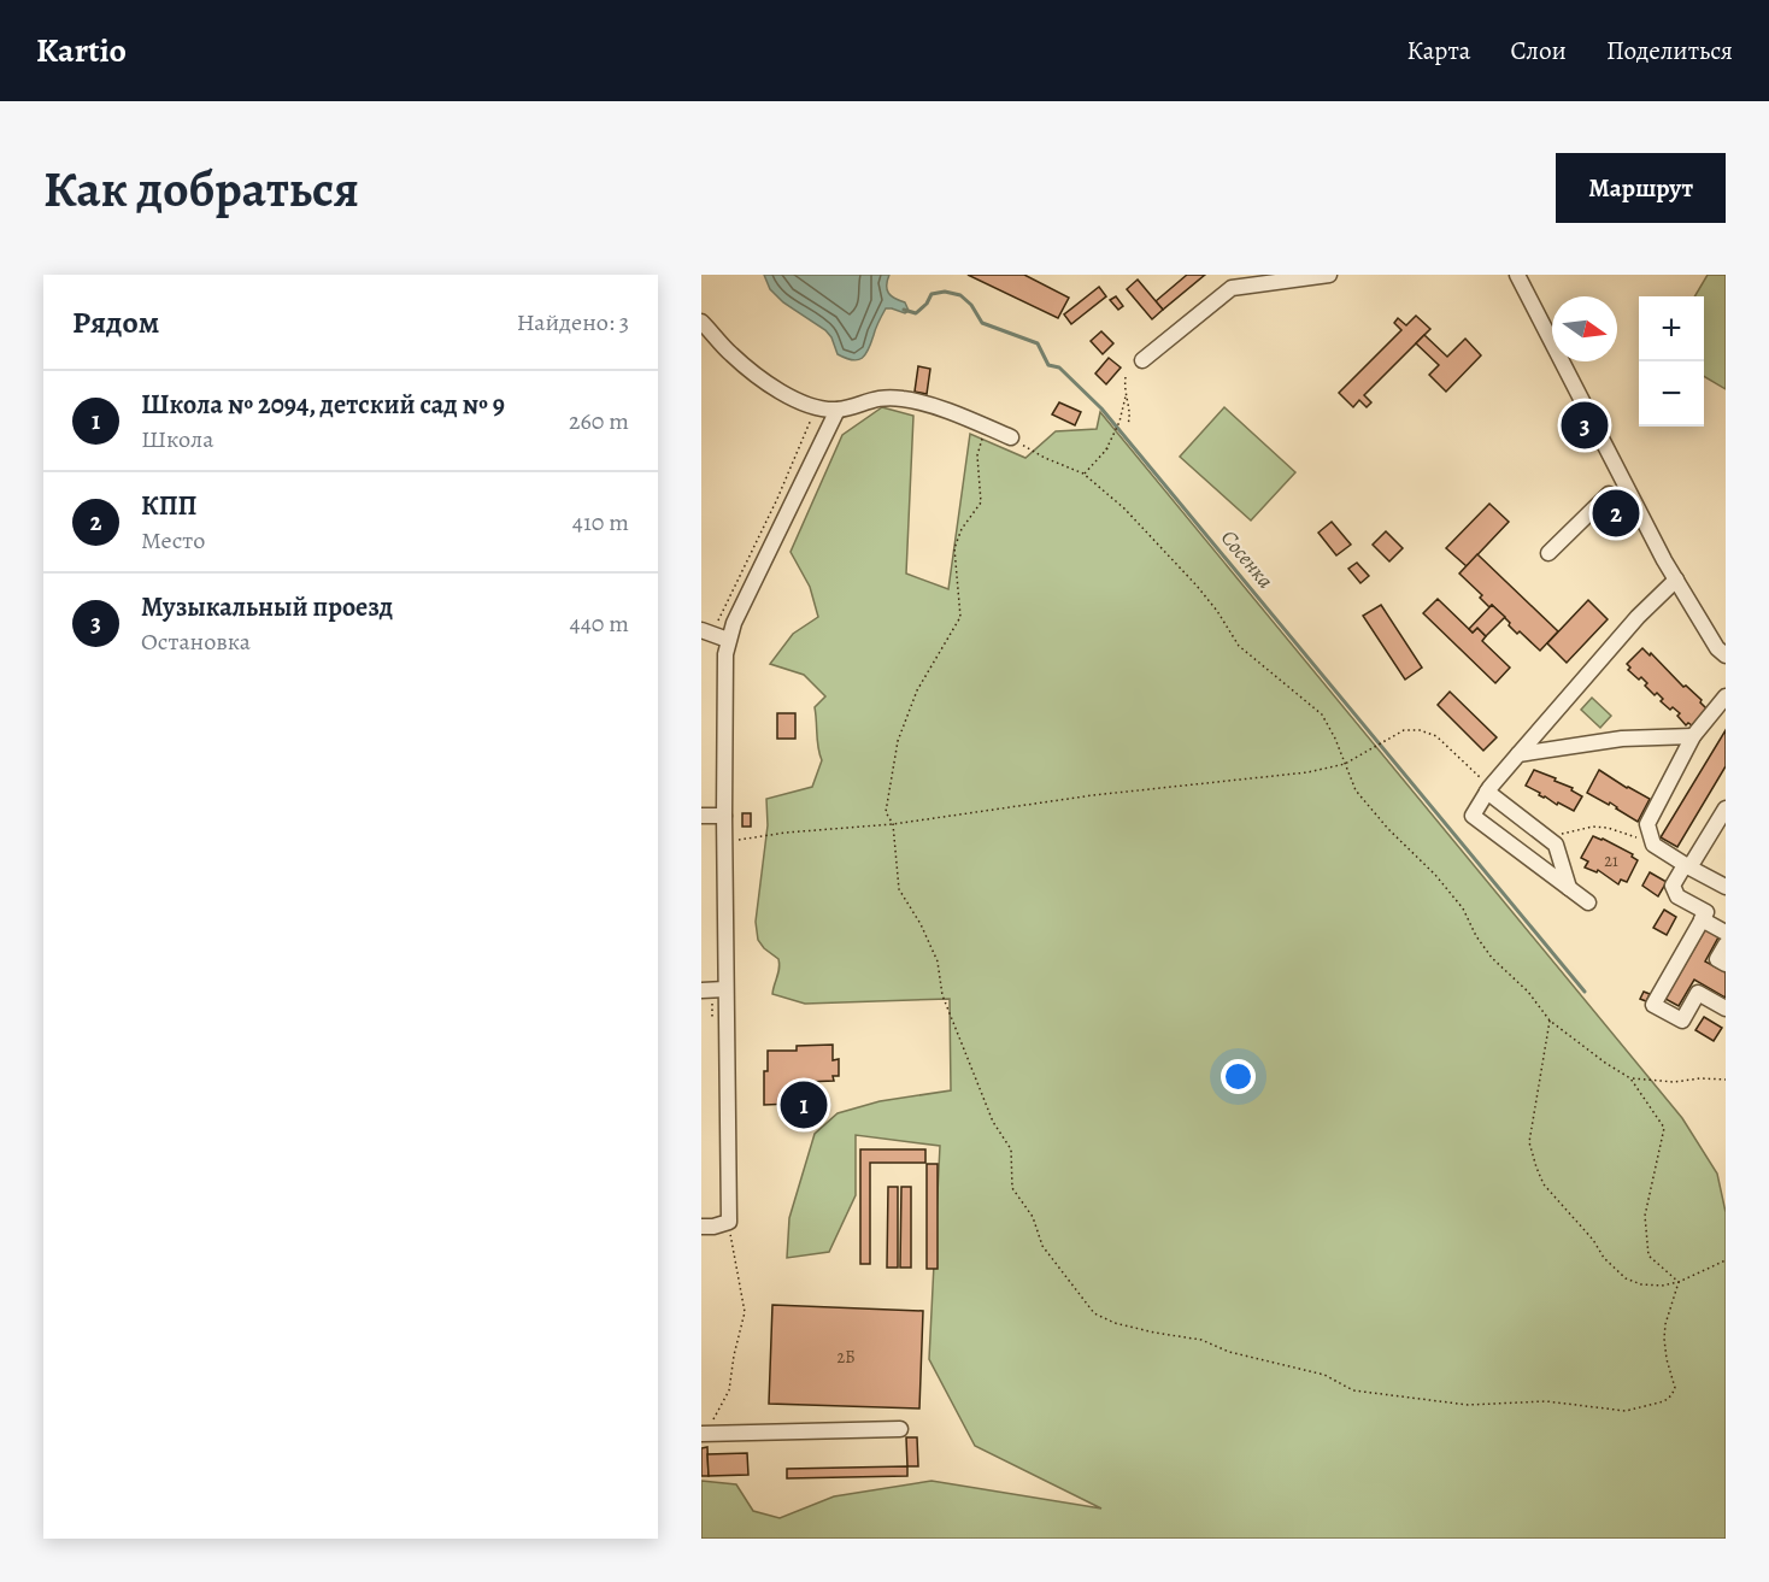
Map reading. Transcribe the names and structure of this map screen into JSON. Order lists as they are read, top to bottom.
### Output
{
  "water": ["Сосенка"],
  "house_numbers": ["21", "2Б"],
  "north": "right",
  "page": {
    "header": "Kartio",
    "nav": ["Карта", "Слои", "Поделиться"],
    "buttons": "Маршрут",
    "title": "Как добраться",
    "heading": ["Рядом", "Найдено: 3"],
    "map_buttons": ["+", "−"],
    "list": [
      {
        "mark": "1",
        "name": "Школа № 2094, детский сад № 9",
        "note": "Школа",
        "value": "260 m"
      },
      {
        "mark": "2",
        "name": "КПП",
        "note": "Место",
        "value": "410 m"
      },
      {
        "mark": "3",
        "name": "Музыкальный проезд",
        "note": "Остановка",
        "value": "440 m"
      }
    ],
    "pins": ["3", "2", "1"]
  }
}
